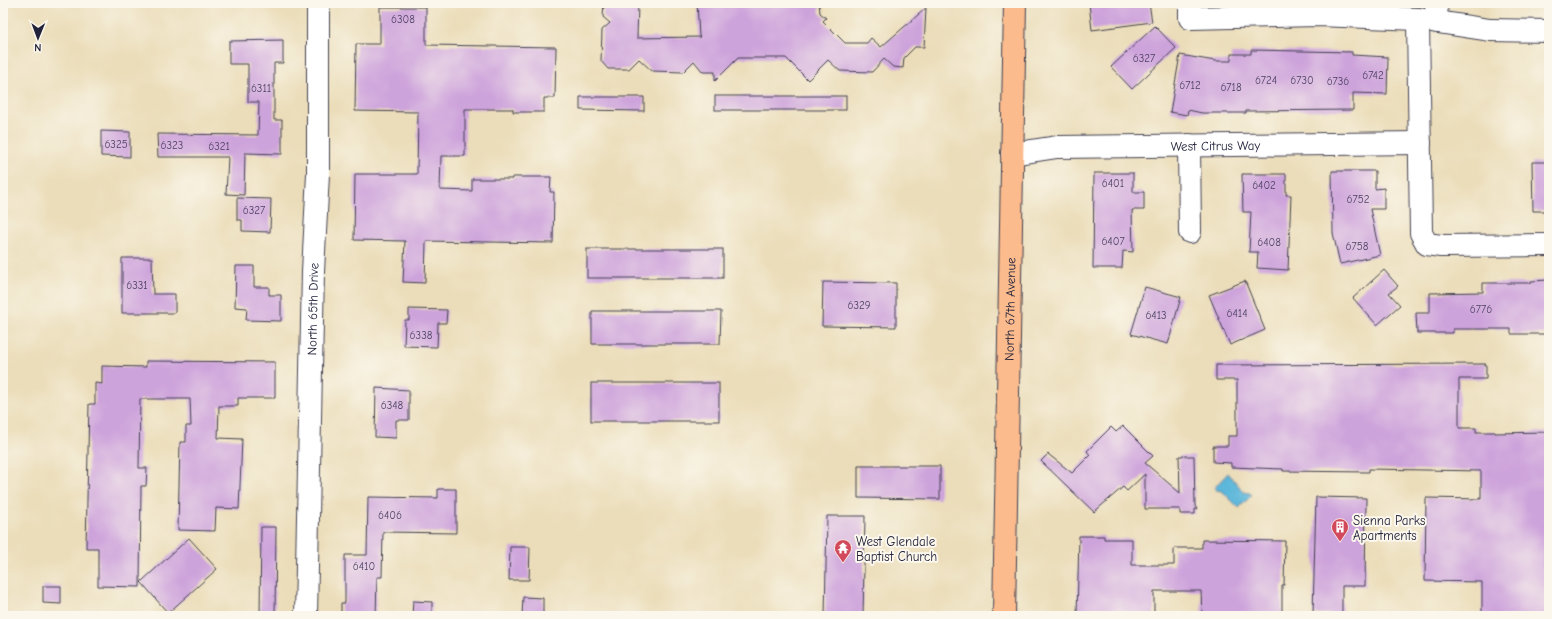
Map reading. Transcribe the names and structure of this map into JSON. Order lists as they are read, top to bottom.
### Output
{
  "streets": {
    "main road": ["North 67th Avenue"],
    "street": ["West Citrus Way", "North 65th Drive"]
  },
  "crossings": [
    ["West Citrus Way", "North 67th Avenue"]
  ],
  "places": {
    "building": ["Sienna Parks Apartments"],
    "temple": ["West Glendale Baptist Church"]
  },
  "house_numbers": [
    "6308",
    "6327",
    "6742",
    "6724",
    "6730",
    "6736",
    "6712",
    "6718",
    "6311",
    "6325",
    "6323",
    "6321",
    "6401",
    "6402",
    "6752",
    "6327",
    "6407",
    "6408",
    "6758",
    "6331",
    "6329",
    "6776",
    "6414",
    "6413",
    "6338",
    "6348",
    "6406",
    "6410"
  ],
  "north": "bottom"
}
